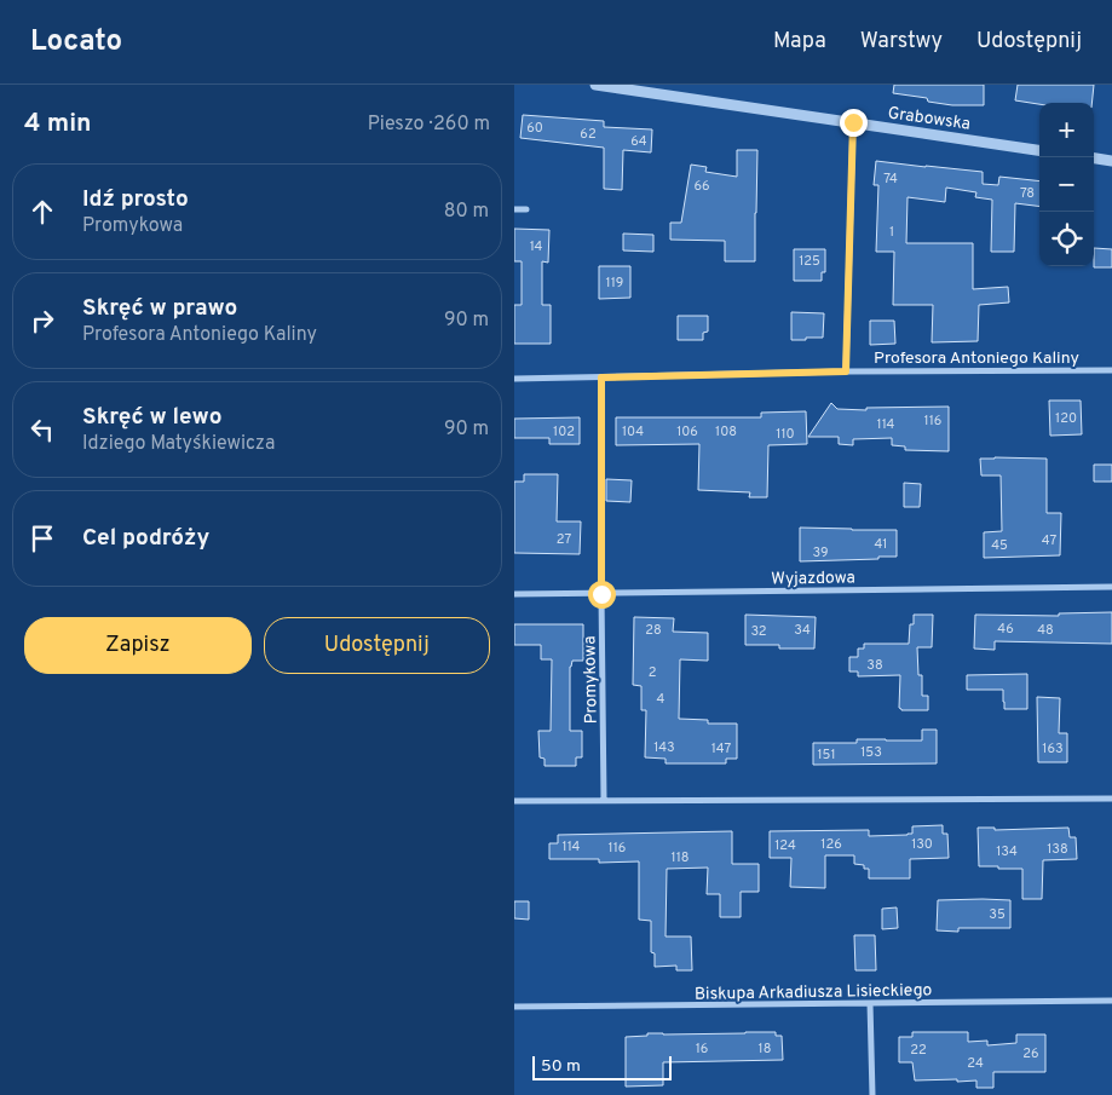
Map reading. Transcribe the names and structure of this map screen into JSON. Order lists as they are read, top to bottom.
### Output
{
  "streets": {
    "street": [
      "Grabowska",
      "Profesora Antoniego Kaliny",
      "Wyjazdowa",
      "Promykowa",
      "Biskupa Arkadiusza Lisieckiego"
    ]
  },
  "crossings": [
    ["Wyjazdowa", "Promykowa"]
  ],
  "house_numbers": [
    "60",
    "62",
    "64",
    "74",
    "66",
    "78",
    "1",
    "14",
    "125",
    "119",
    "120",
    "116",
    "114",
    "102",
    "104",
    "106",
    "108",
    "110",
    "27",
    "47",
    "41",
    "45",
    "39",
    "46",
    "28",
    "34",
    "48",
    "32",
    "38",
    "2",
    "4",
    "143",
    "147",
    "163",
    "153",
    "151",
    "126",
    "130",
    "124",
    "114",
    "116",
    "138",
    "134",
    "118",
    "35",
    "16",
    "18",
    "22",
    "26",
    "24"
  ],
  "scale_bar": "50 m",
  "page": {
    "header": "Locato",
    "nav": ["Mapa", "Warstwy", "Udostępnij"],
    "heading": ["4 min", "Pieszo · 260 m"],
    "map_buttons": ["+", "−"],
    "list": [
      ["Idź prosto", "Promykowa", "80 m"],
      ["Skręć w prawo", "Profesora Antoniego Kaliny", "90 m"],
      ["Skręć w lewo", "Idziego Matyśkiewicza", "90 m"],
      "Cel podróży"
    ],
    "buttons": ["Zapisz", "Udostępnij"],
    "scale": "50 m"
  }
}
